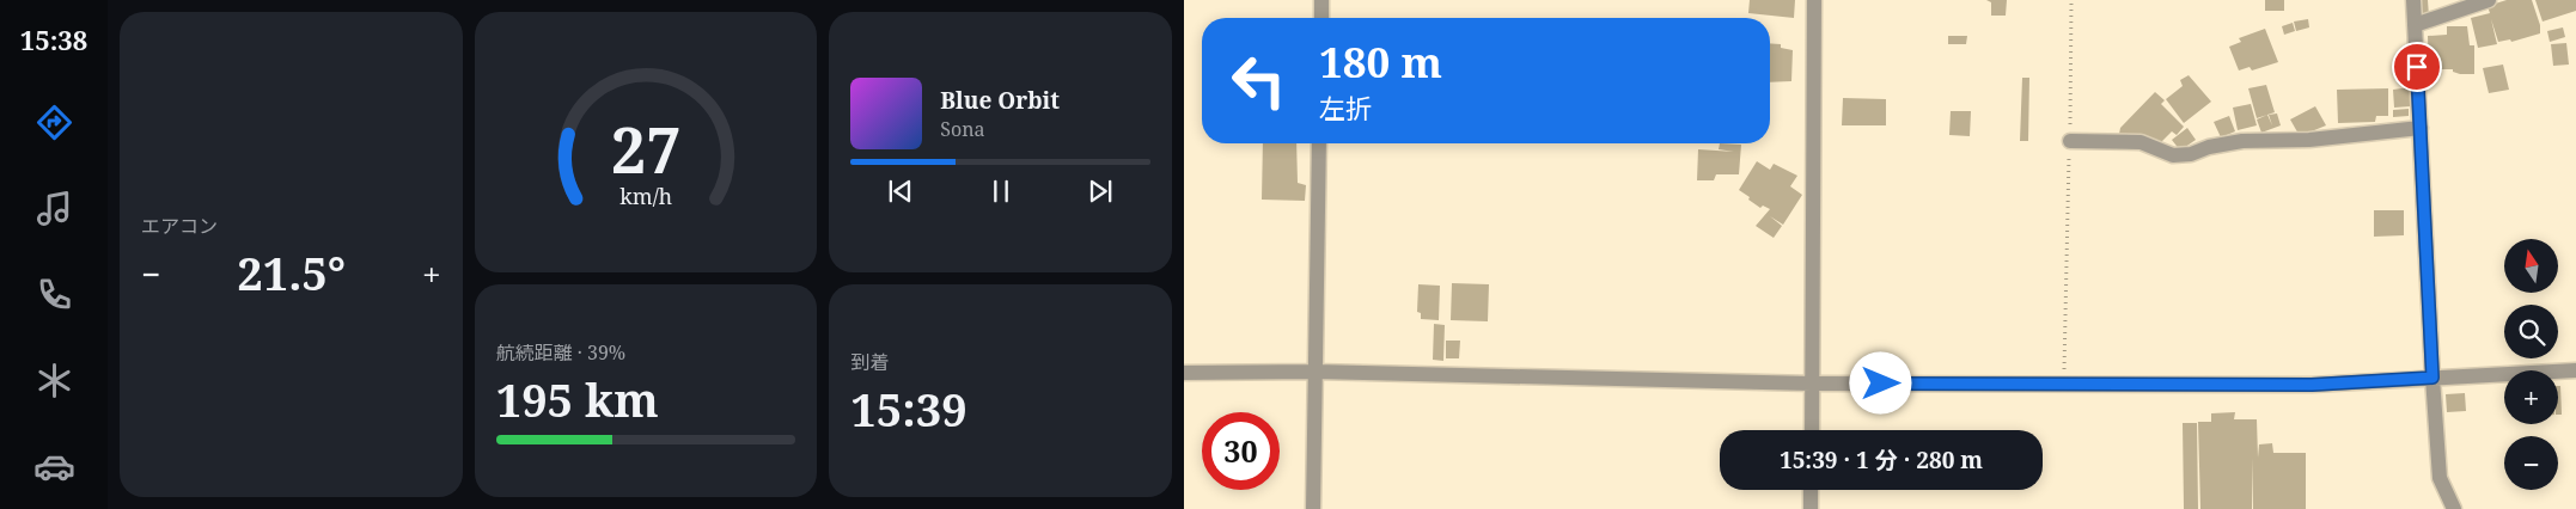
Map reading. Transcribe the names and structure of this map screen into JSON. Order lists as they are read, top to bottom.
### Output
{
  "north": "top",
  "page": {
    "tabs": "15:38",
    "tile": [
      "エアコン",
      ["航続距離 · 39%", "195 km"],
      ["到着", "15:39"]
    ],
    "turn": ["180 m", "左折"],
    "song": ["Blue Orbit", "Sona"],
    "map_buttons": ["+", "−"],
    "heat": ["−", "21.5°", "+"],
    "limit": "30",
    "trip": "15:39 · 1 分 · 280 m",
    "gauge": ["27", "km/h"]
  }
}
